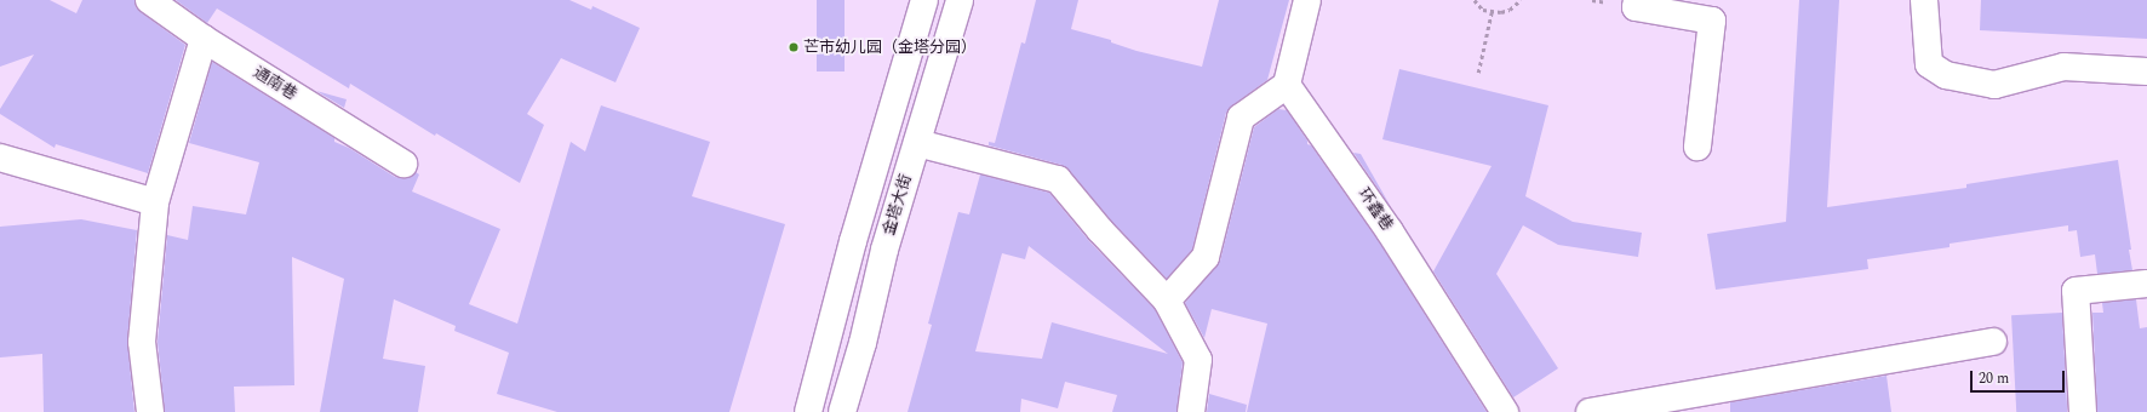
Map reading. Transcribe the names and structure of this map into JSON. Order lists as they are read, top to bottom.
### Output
{
  "streets": {
    "street": ["通南巷", "金塔大街", "环鑫巷"]
  },
  "places": ["芒市幼儿园（金塔分园）"],
  "scale_bar": "20 m"
}
